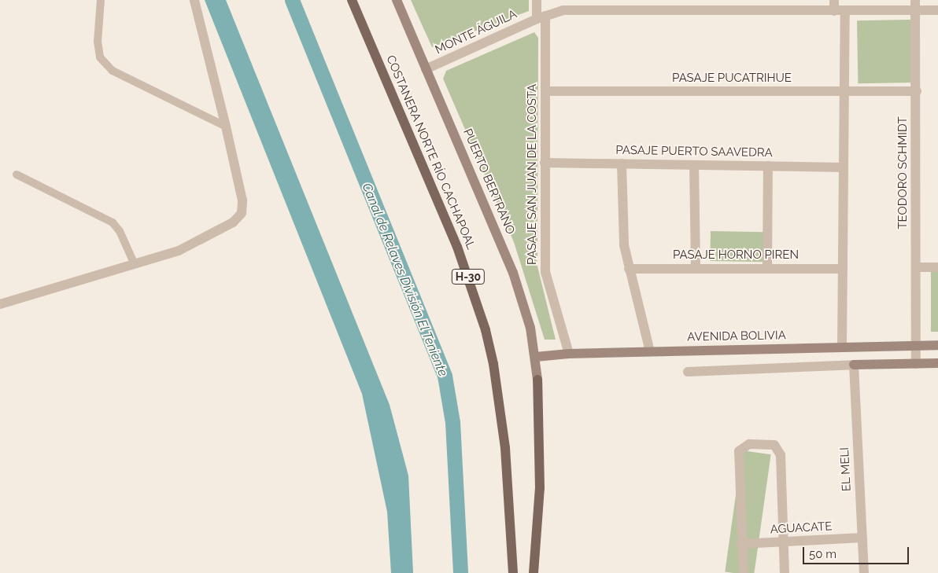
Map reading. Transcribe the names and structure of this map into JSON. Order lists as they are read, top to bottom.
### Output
{
  "streets": {
    "main road": ["COSTANERA NORTE RÍO CACHAPOAL", "H-30"],
    "street": [
      "MONTE ÁGUILA",
      "PASAJE PUCATRIHUE",
      "PASAJE PUERTO SAAVEDRA",
      "TEODORO SCHMIDT",
      "PASAJE SAN JUAN DE LA COSTA",
      "PUERTO BERTRANO",
      "PASAJE HORNO PIREN",
      "AVENIDA BOLIVIA",
      "EL MELI",
      "AGUACATE"
    ]
  },
  "crossings": [
    ["MONTE ÁGUILA", "TEODORO SCHMIDT"],
    ["MONTE ÁGUILA", "PASAJE SAN JUAN DE LA COSTA"],
    ["MONTE ÁGUILA", "PUERTO BERTRANO"],
    ["PASAJE PUCATRIHUE", "TEODORO SCHMIDT"],
    ["PASAJE PUCATRIHUE", "PASAJE SAN JUAN DE LA COSTA"],
    ["PASAJE PUERTO SAAVEDRA", "PASAJE SAN JUAN DE LA COSTA"],
    ["TEODORO SCHMIDT", "AVENIDA BOLIVIA"],
    ["PASAJE SAN JUAN DE LA COSTA", "AVENIDA BOLIVIA"],
    ["PUERTO BERTRANO", "AVENIDA BOLIVIA"],
    ["EL MELI", "AGUACATE"]
  ],
  "water": ["Canal de Relaves División El Teniente"],
  "scale_bar": "50 m"
}
